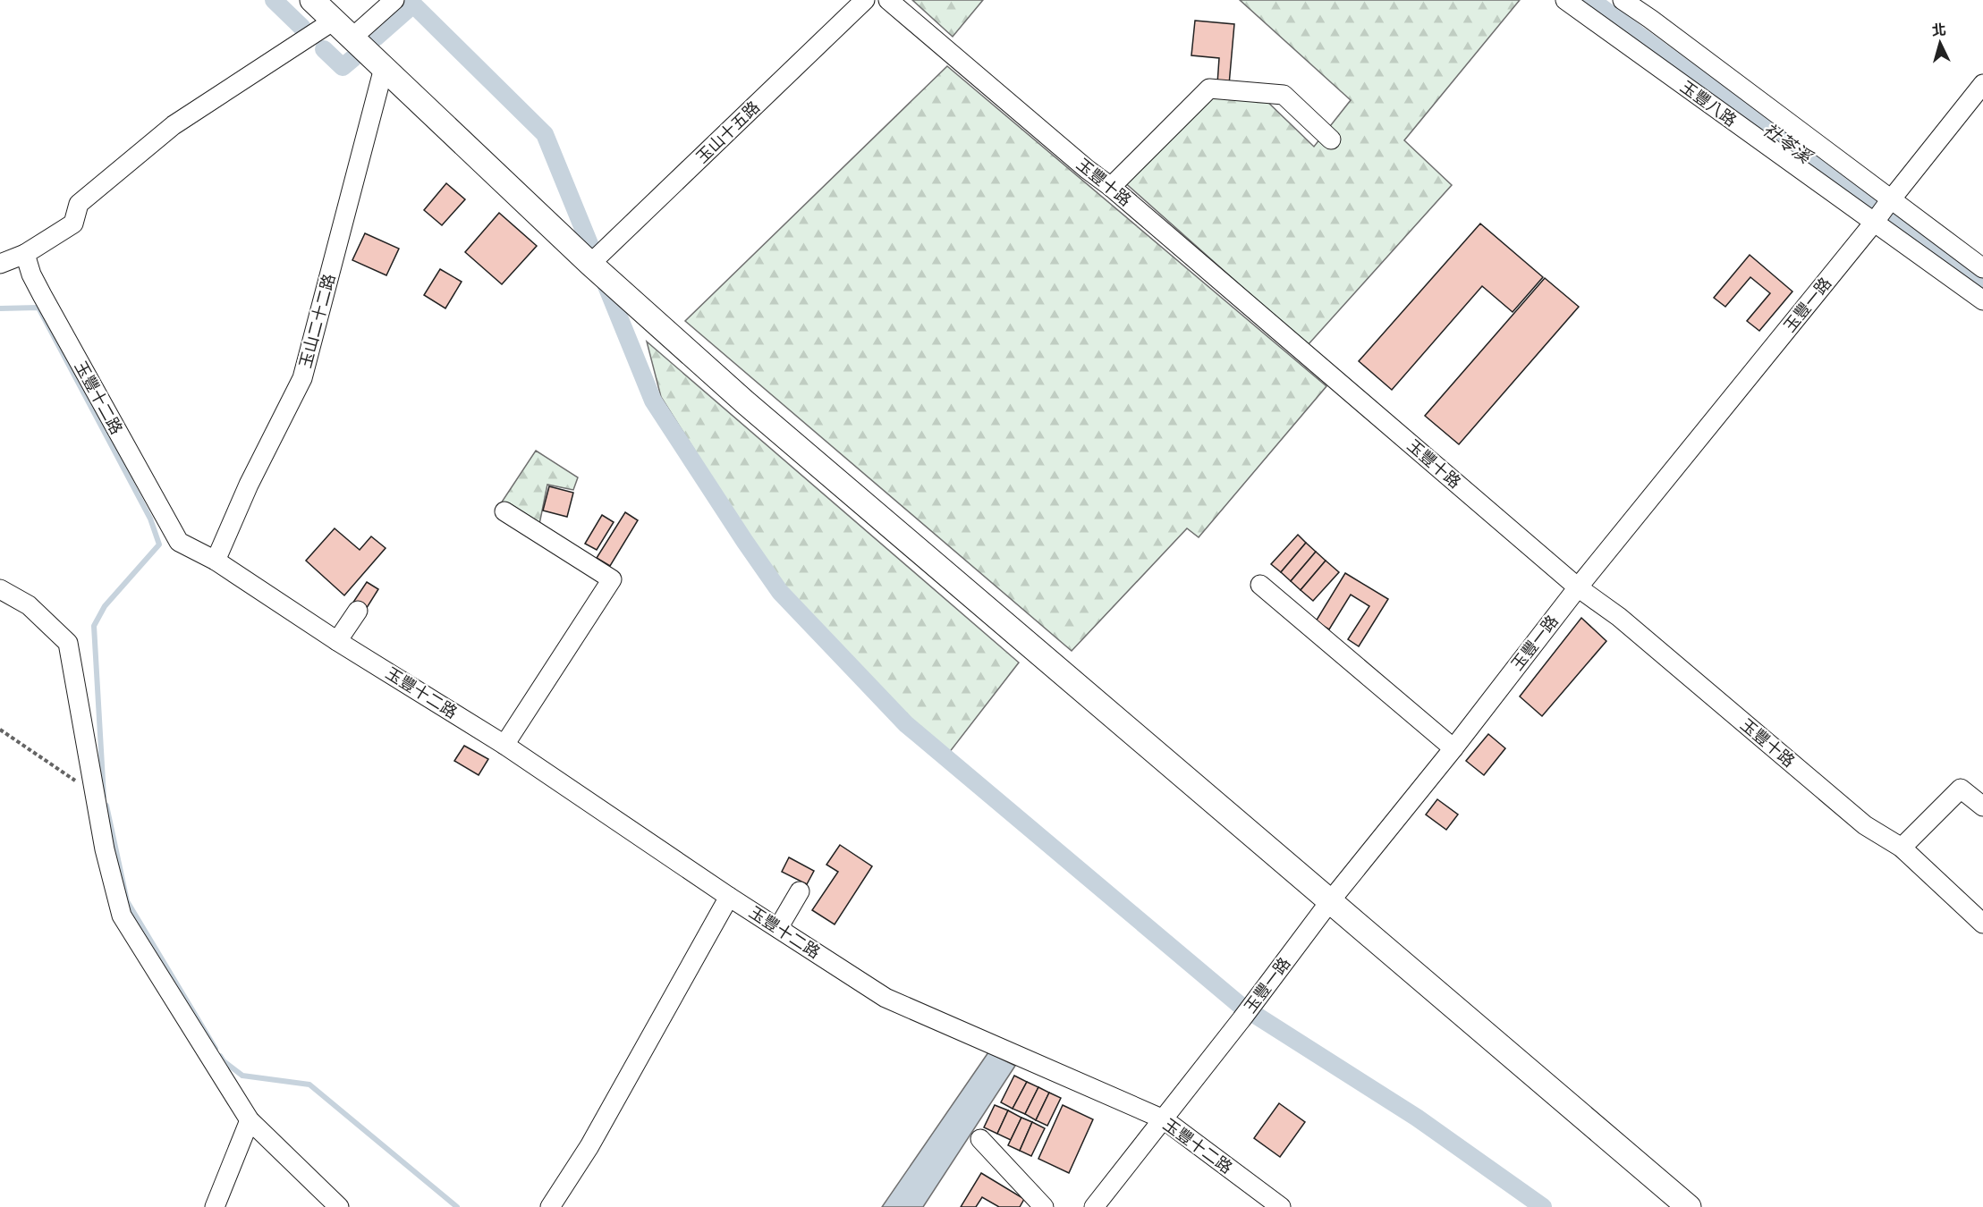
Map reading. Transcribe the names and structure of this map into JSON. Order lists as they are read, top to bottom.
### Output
{
  "streets": {
    "street": [
      "玉豐八路",
      "玉山十五路",
      "玉豐十路",
      "玉豐一路",
      "玉山二十二路",
      "玉豐十二路"
    ]
  },
  "crossings": [
    ["玉豐八路", "玉豐一路"],
    ["玉豐十路", "玉豐一路"],
    ["玉豐一路", "玉豐十二路"],
    ["玉山二十二路", "玉豐十二路"]
  ],
  "water": ["社苓溪"],
  "north": "top"
}
